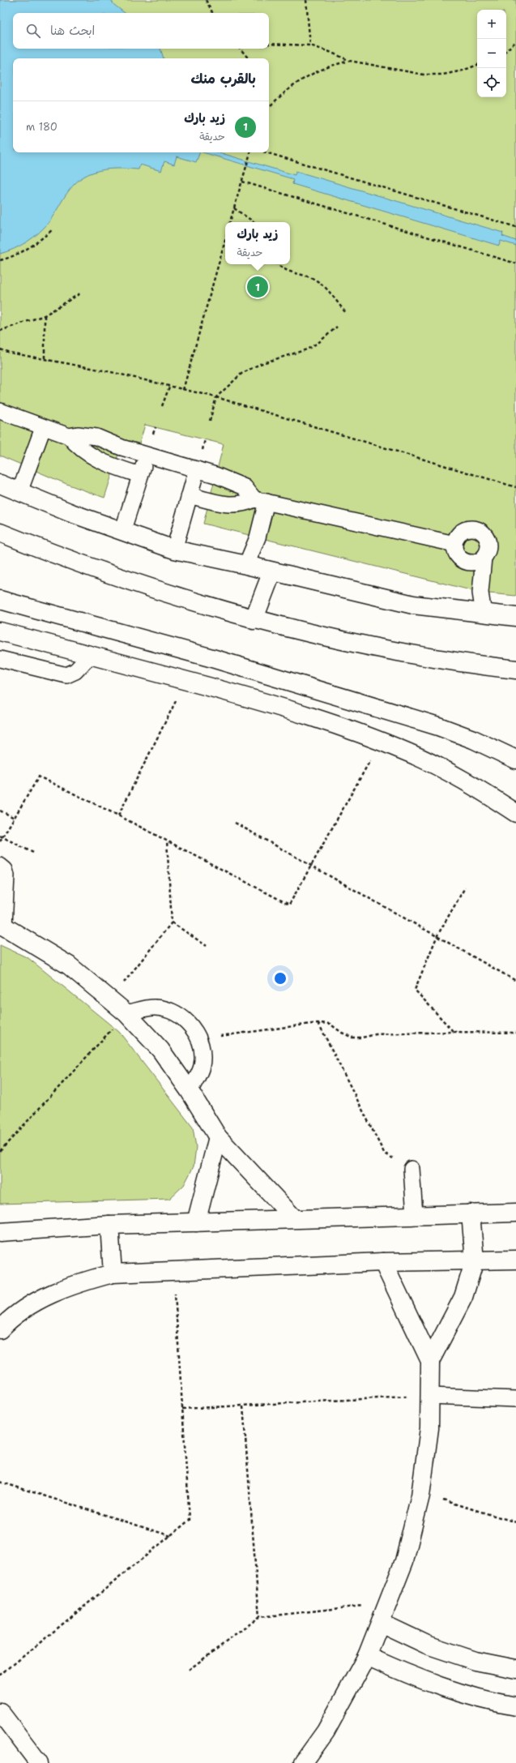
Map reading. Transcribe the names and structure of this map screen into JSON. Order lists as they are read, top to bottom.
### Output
{
  "page": {
    "map_buttons": ["+", "−"],
    "search": "ابحث هنا",
    "heading": "بالقرب منك",
    "list": [
      {
        "mark": "1",
        "name": "زيد بارك",
        "note": "حديقة",
        "value": "180 m"
      }
    ],
    "popup": ["زيد بارك", "حديقة"],
    "pins": "1"
  }
}
